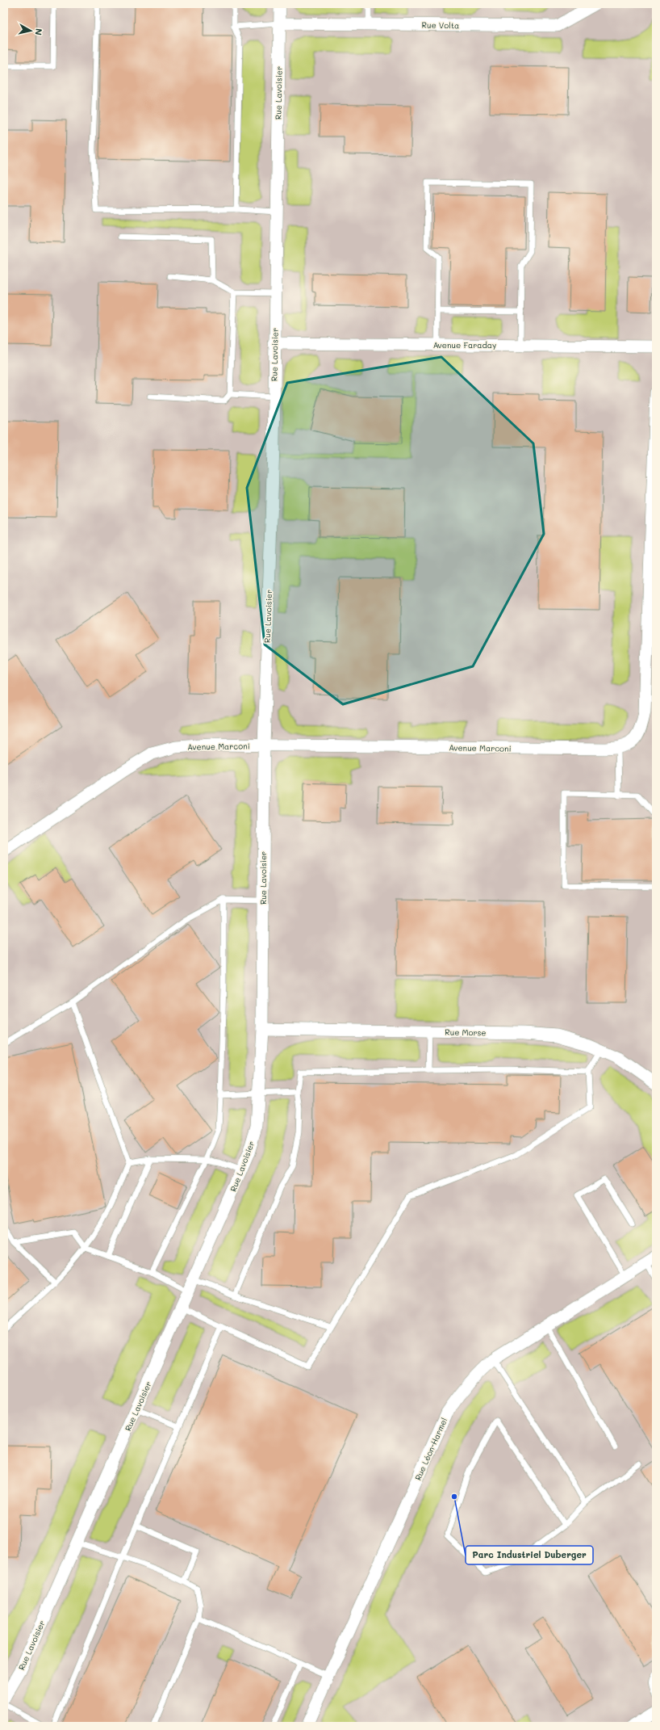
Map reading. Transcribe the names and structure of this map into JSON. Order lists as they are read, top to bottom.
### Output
{
  "streets": {
    "street": [
      "Rue Volta",
      "Rue Lavoisier",
      "Avenue Faraday",
      "Avenue Marconi",
      "Rue Morse",
      "Rue Léon-Harmel"
    ]
  },
  "crossings": [
    ["Rue Volta", "Rue Lavoisier"],
    ["Rue Lavoisier", "Avenue Faraday"],
    ["Rue Lavoisier", "Avenue Marconi"],
    ["Rue Lavoisier", "Rue Morse"]
  ],
  "places": ["Parc Industriel Duberger"],
  "north": "right"
}
